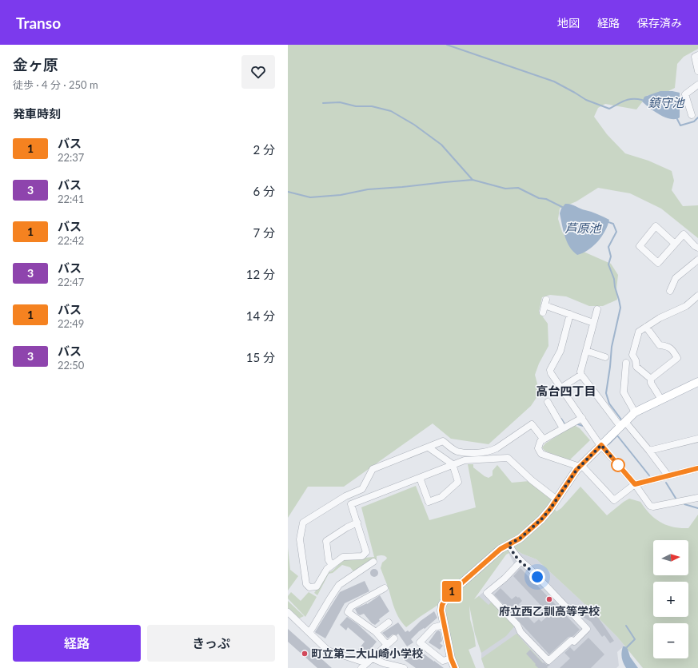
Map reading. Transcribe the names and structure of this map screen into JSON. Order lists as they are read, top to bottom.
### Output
{
  "districts": ["高台四丁目"],
  "water": ["鎮守池", "芦原池"],
  "places": ["府立西乙訓高等学校", "町立第二大山崎小学校"],
  "lines": ["bus line 1"],
  "north": "right",
  "page": {
    "header": "Transo",
    "nav": ["地図", "経路", "保存済み"],
    "heading": [
      ["金ヶ原", "徒歩 · 4 分 · 250 m"],
      "発車時刻"
    ],
    "on_map": "1",
    "list": [
      {
        "mark": "1",
        "name": "バス",
        "note": "22:37",
        "value": "2 分"
      },
      {
        "mark": "3",
        "name": "バス",
        "note": "22:41",
        "value": "6 分"
      },
      {
        "mark": "1",
        "name": "バス",
        "note": "22:42",
        "value": "7 分"
      },
      {
        "mark": "3",
        "name": "バス",
        "note": "22:47",
        "value": "12 分"
      },
      {
        "mark": "1",
        "name": "バス",
        "note": "22:49",
        "value": "14 分"
      },
      {
        "mark": "3",
        "name": "バス",
        "note": "22:50",
        "value": "15 分"
      }
    ],
    "map_buttons": ["+", "−"],
    "buttons": ["経路", "きっぷ"]
  }
}
